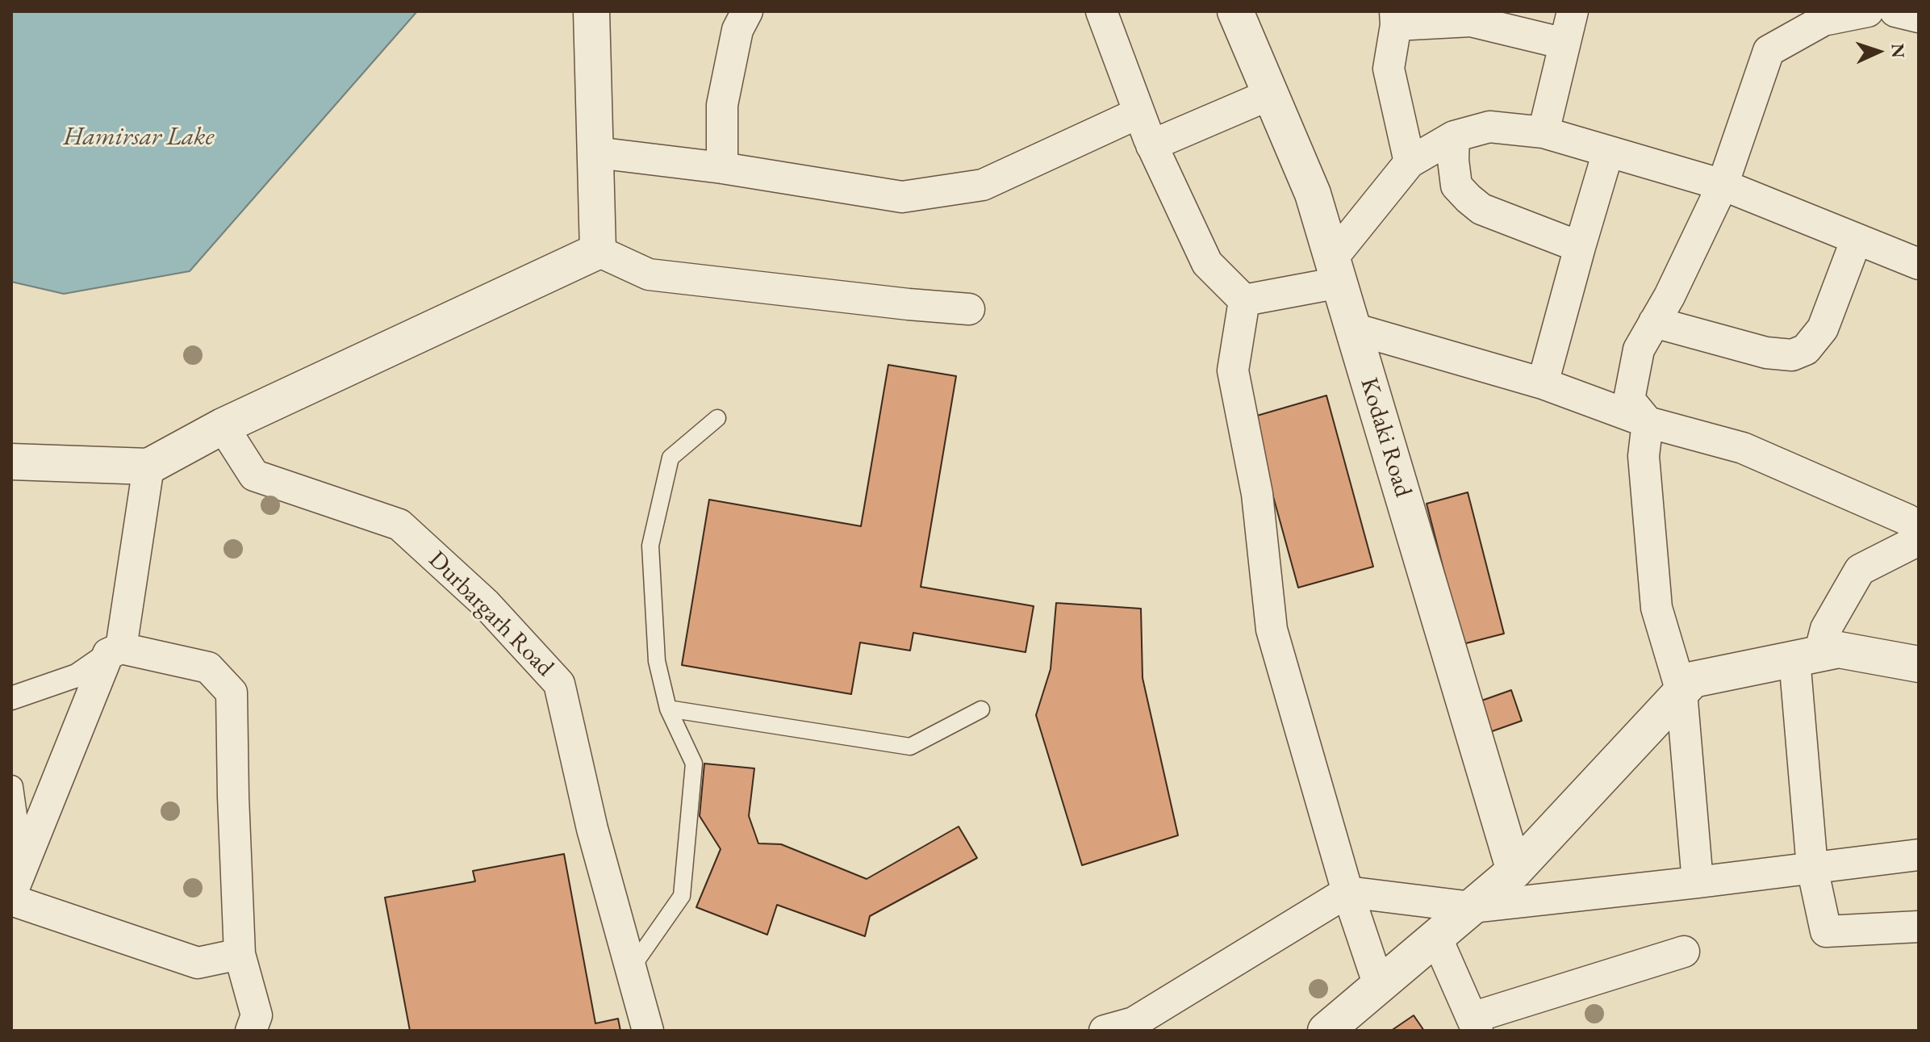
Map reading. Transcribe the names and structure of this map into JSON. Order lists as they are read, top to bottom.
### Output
{
  "streets": {
    "street": ["Kodaki Road", "Durbargarh Road"]
  },
  "water": ["Hamirsar Lake"],
  "north": "right"
}
